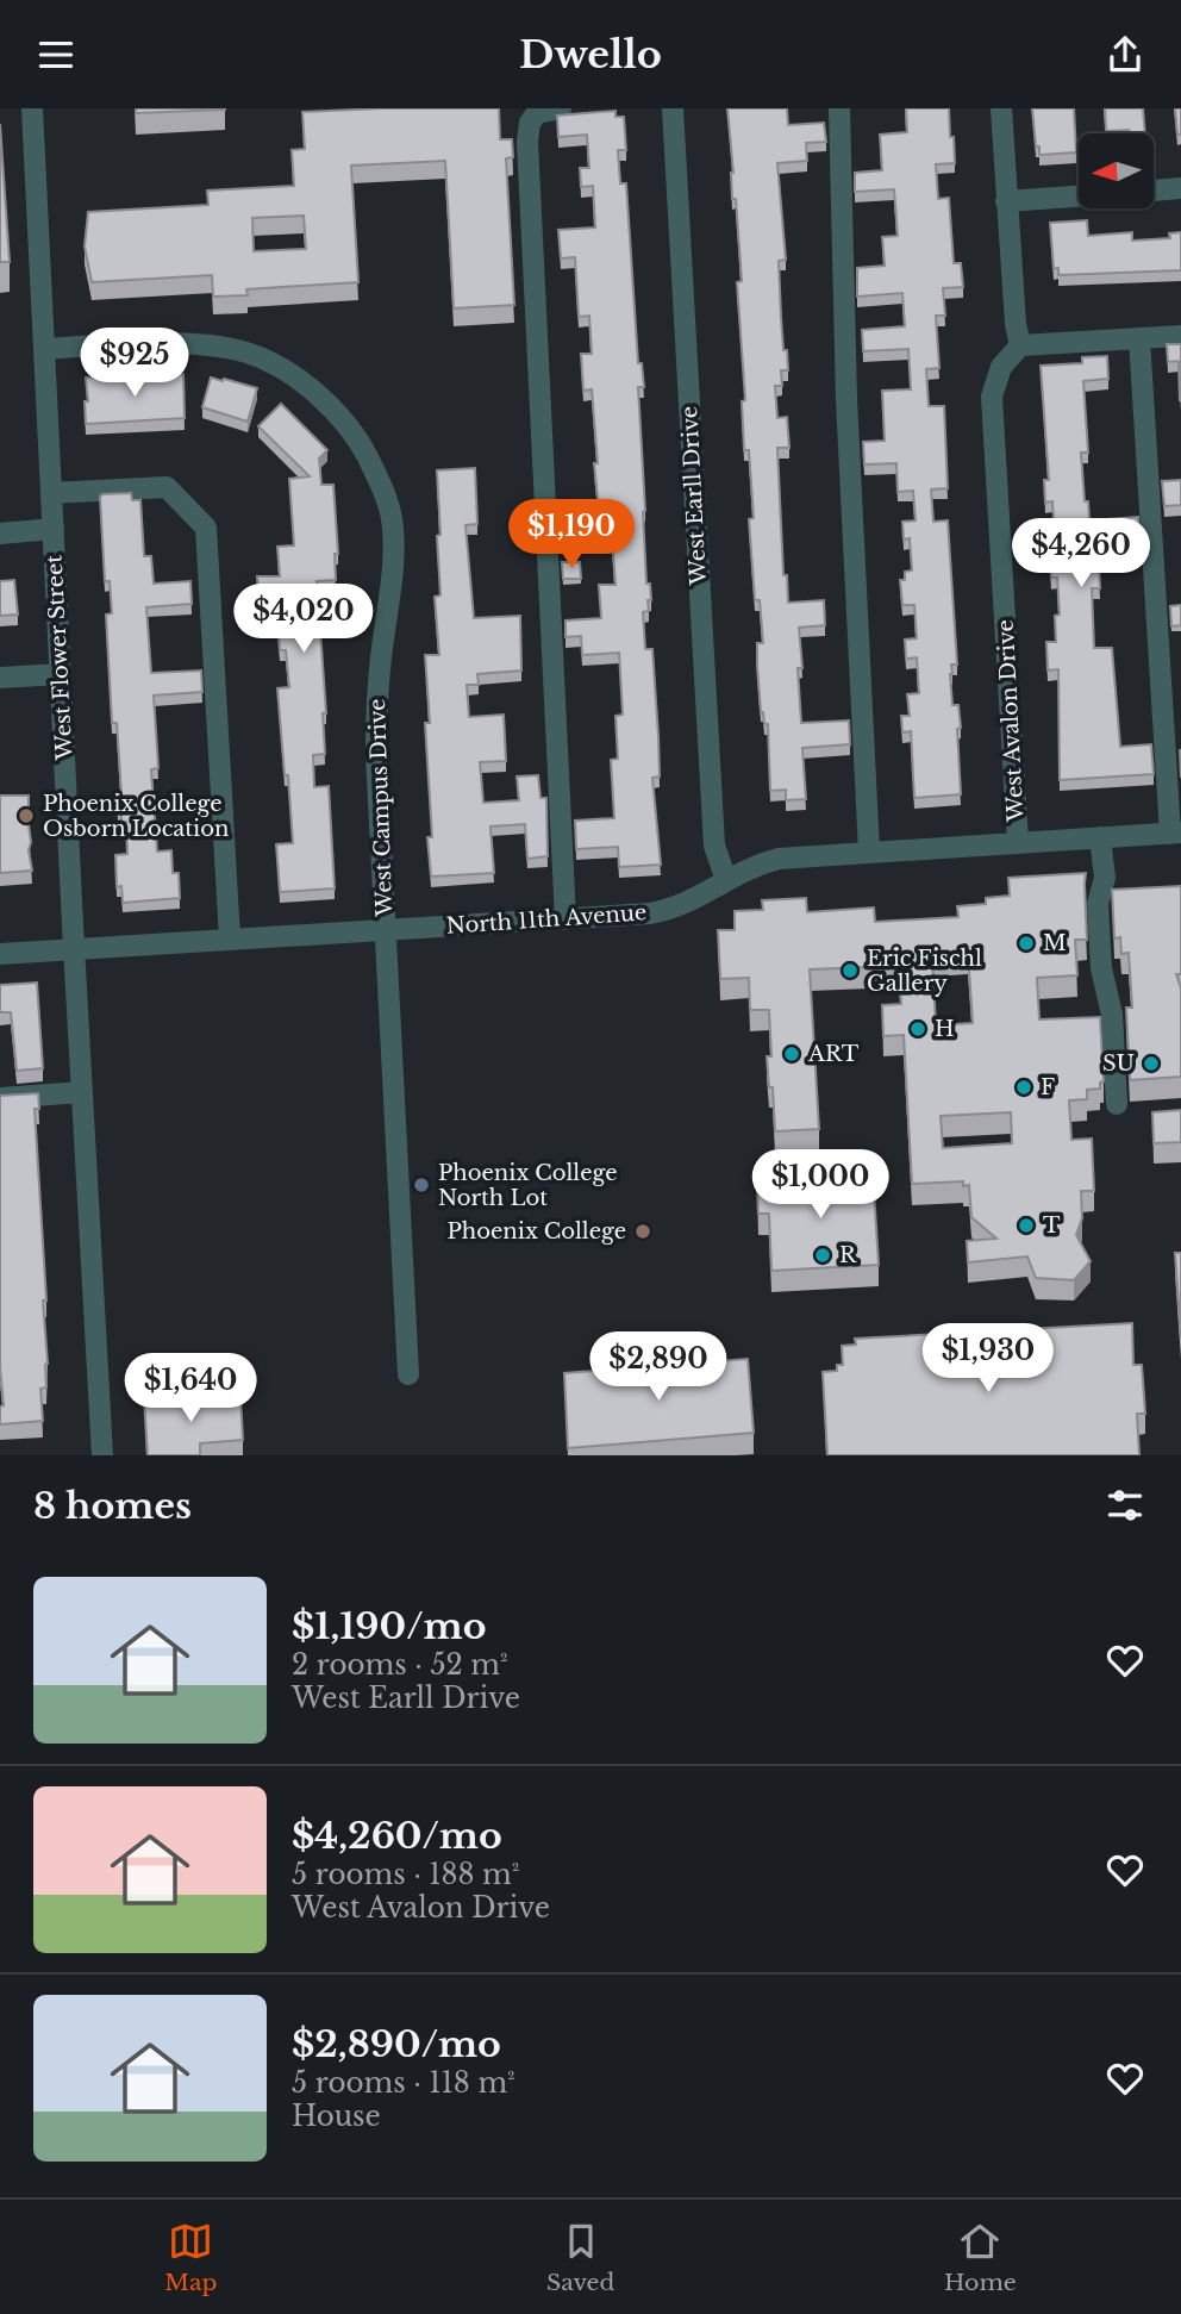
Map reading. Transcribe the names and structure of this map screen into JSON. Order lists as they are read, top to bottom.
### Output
{
  "streets": {
    "street": [
      "West Earll Drive",
      "West Flower Street",
      "West Avalon Drive",
      "West Campus Drive",
      "North 11th Avenue"
    ]
  },
  "crossings": [
    ["West Earll Drive", "North 11th Avenue"],
    ["West Flower Street", "West Campus Drive"],
    ["West Flower Street", "North 11th Avenue"],
    ["West Avalon Drive", "North 11th Avenue"],
    ["West Campus Drive", "North 11th Avenue"]
  ],
  "places": [
    "Phoenix College Osborn Location",
    "M",
    "Eric Fischl Gallery",
    "H",
    "ART",
    "SU",
    "F",
    "Phoenix College North Lot",
    "T",
    "Phoenix College",
    "R"
  ],
  "north": "left",
  "page": {
    "header": "Dwello",
    "price": [
      "$925",
      "$1,190",
      "$4,260",
      "$4,020",
      "$1,000",
      "$1,930",
      "$2,890",
      "$1,640"
    ],
    "heading": "8 homes",
    "list": [
      {
        "name": "$1,190/mo",
        "note": "2 rooms · 52 m² · West Earll Drive"
      },
      {
        "name": "$4,260/mo",
        "note": "5 rooms · 188 m² · West Avalon Drive"
      },
      {
        "name": "$2,890/mo",
        "note": "5 rooms · 118 m² · House"
      }
    ],
    "tabs": ["Map", "Saved", "Home"]
  }
}
